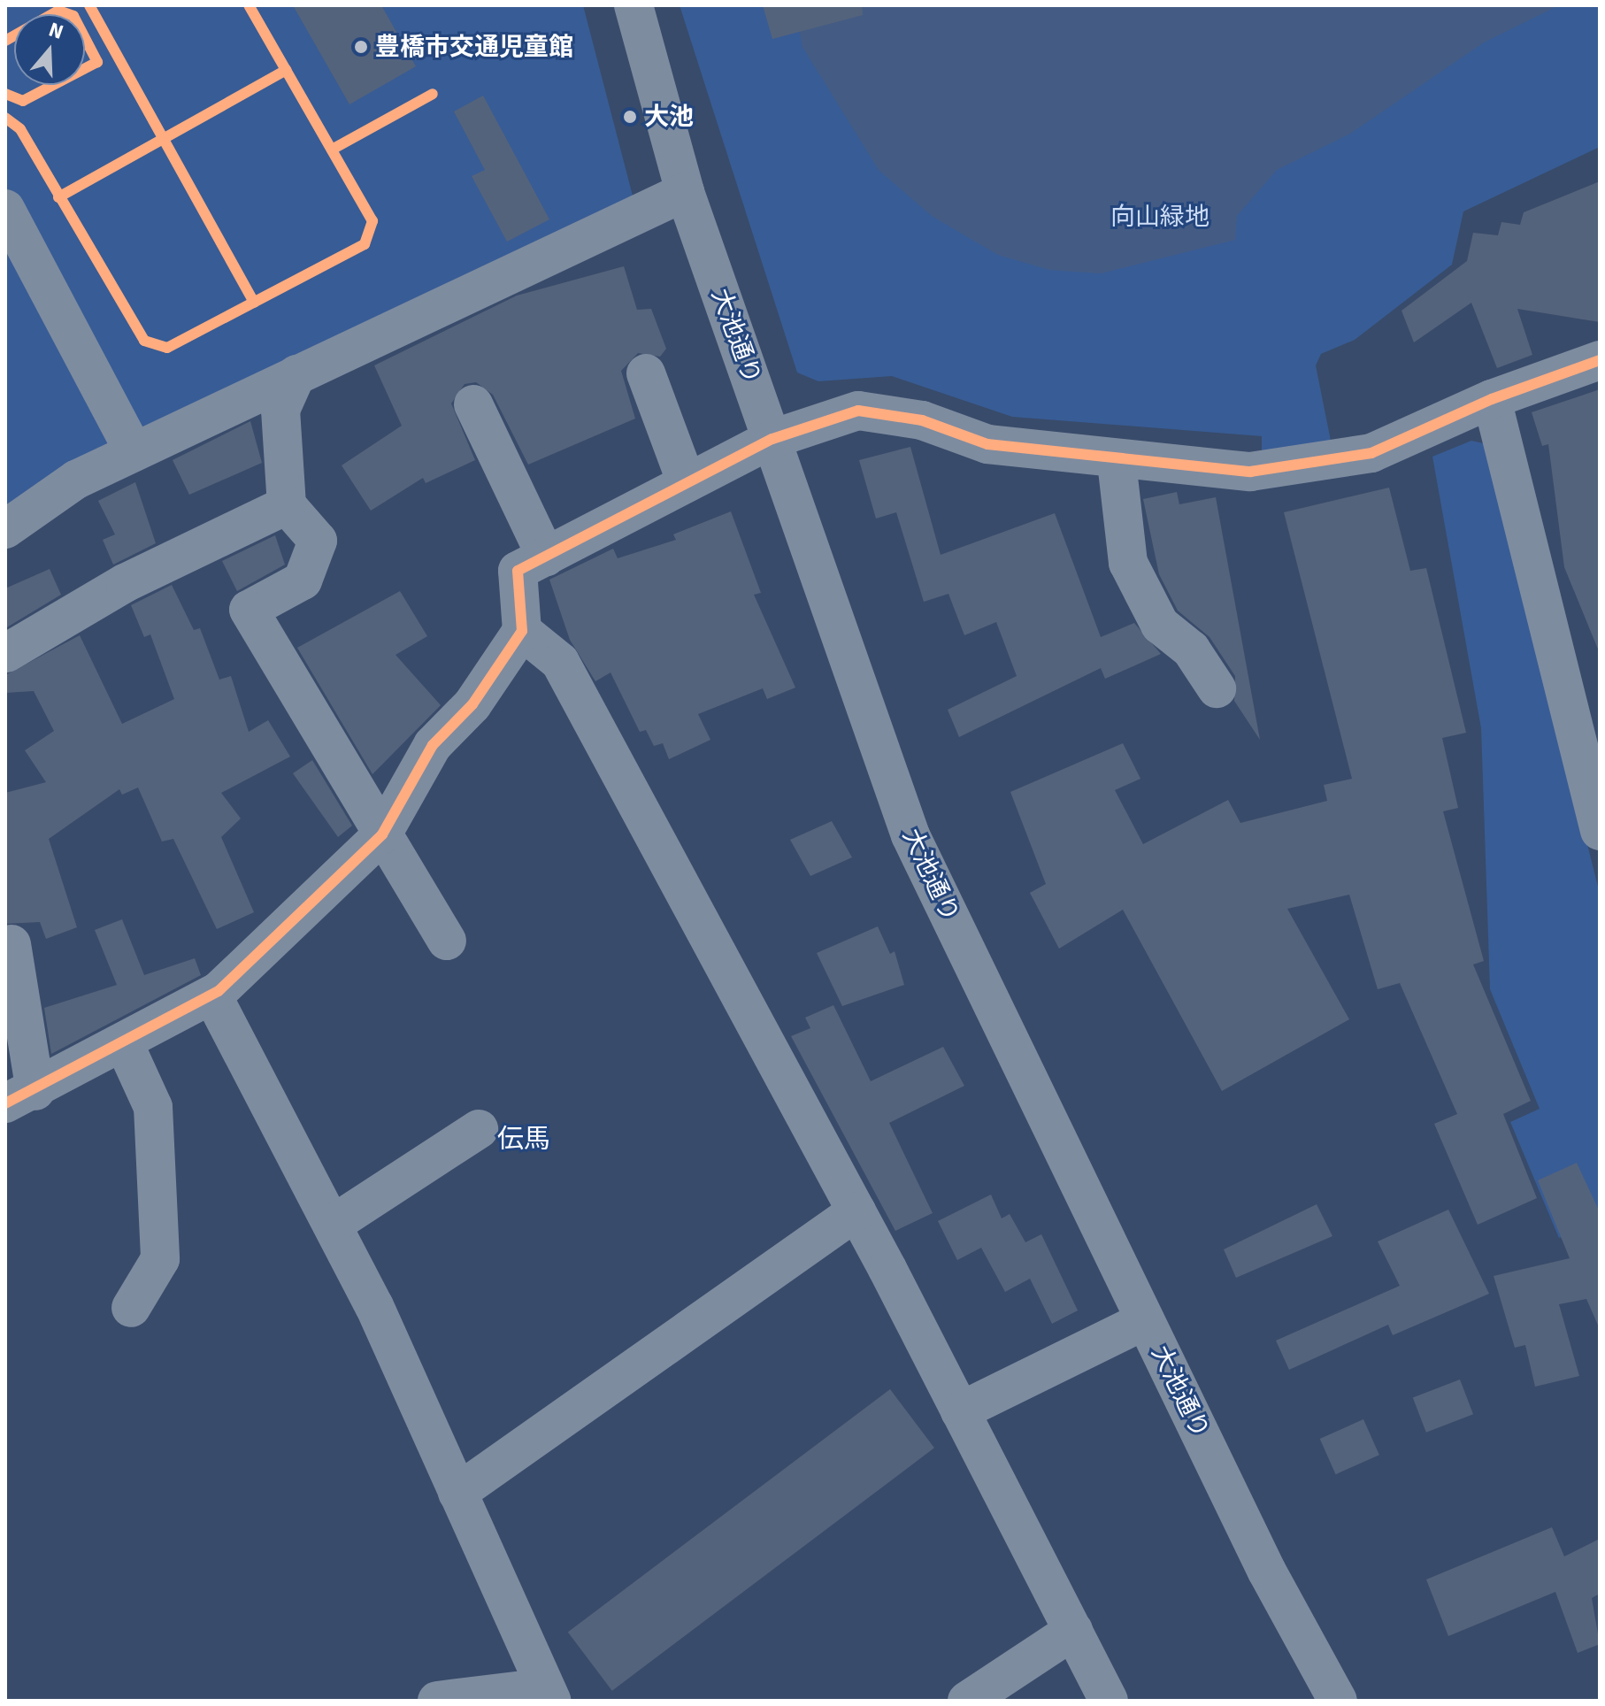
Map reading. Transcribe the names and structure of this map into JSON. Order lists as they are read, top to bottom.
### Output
{
  "streets": {
    "street": ["大池通り"]
  },
  "districts": ["伝馬"],
  "parks": ["向山緑地"],
  "places": ["豊橋市交通児童館", "大池"],
  "north": "top"
}
